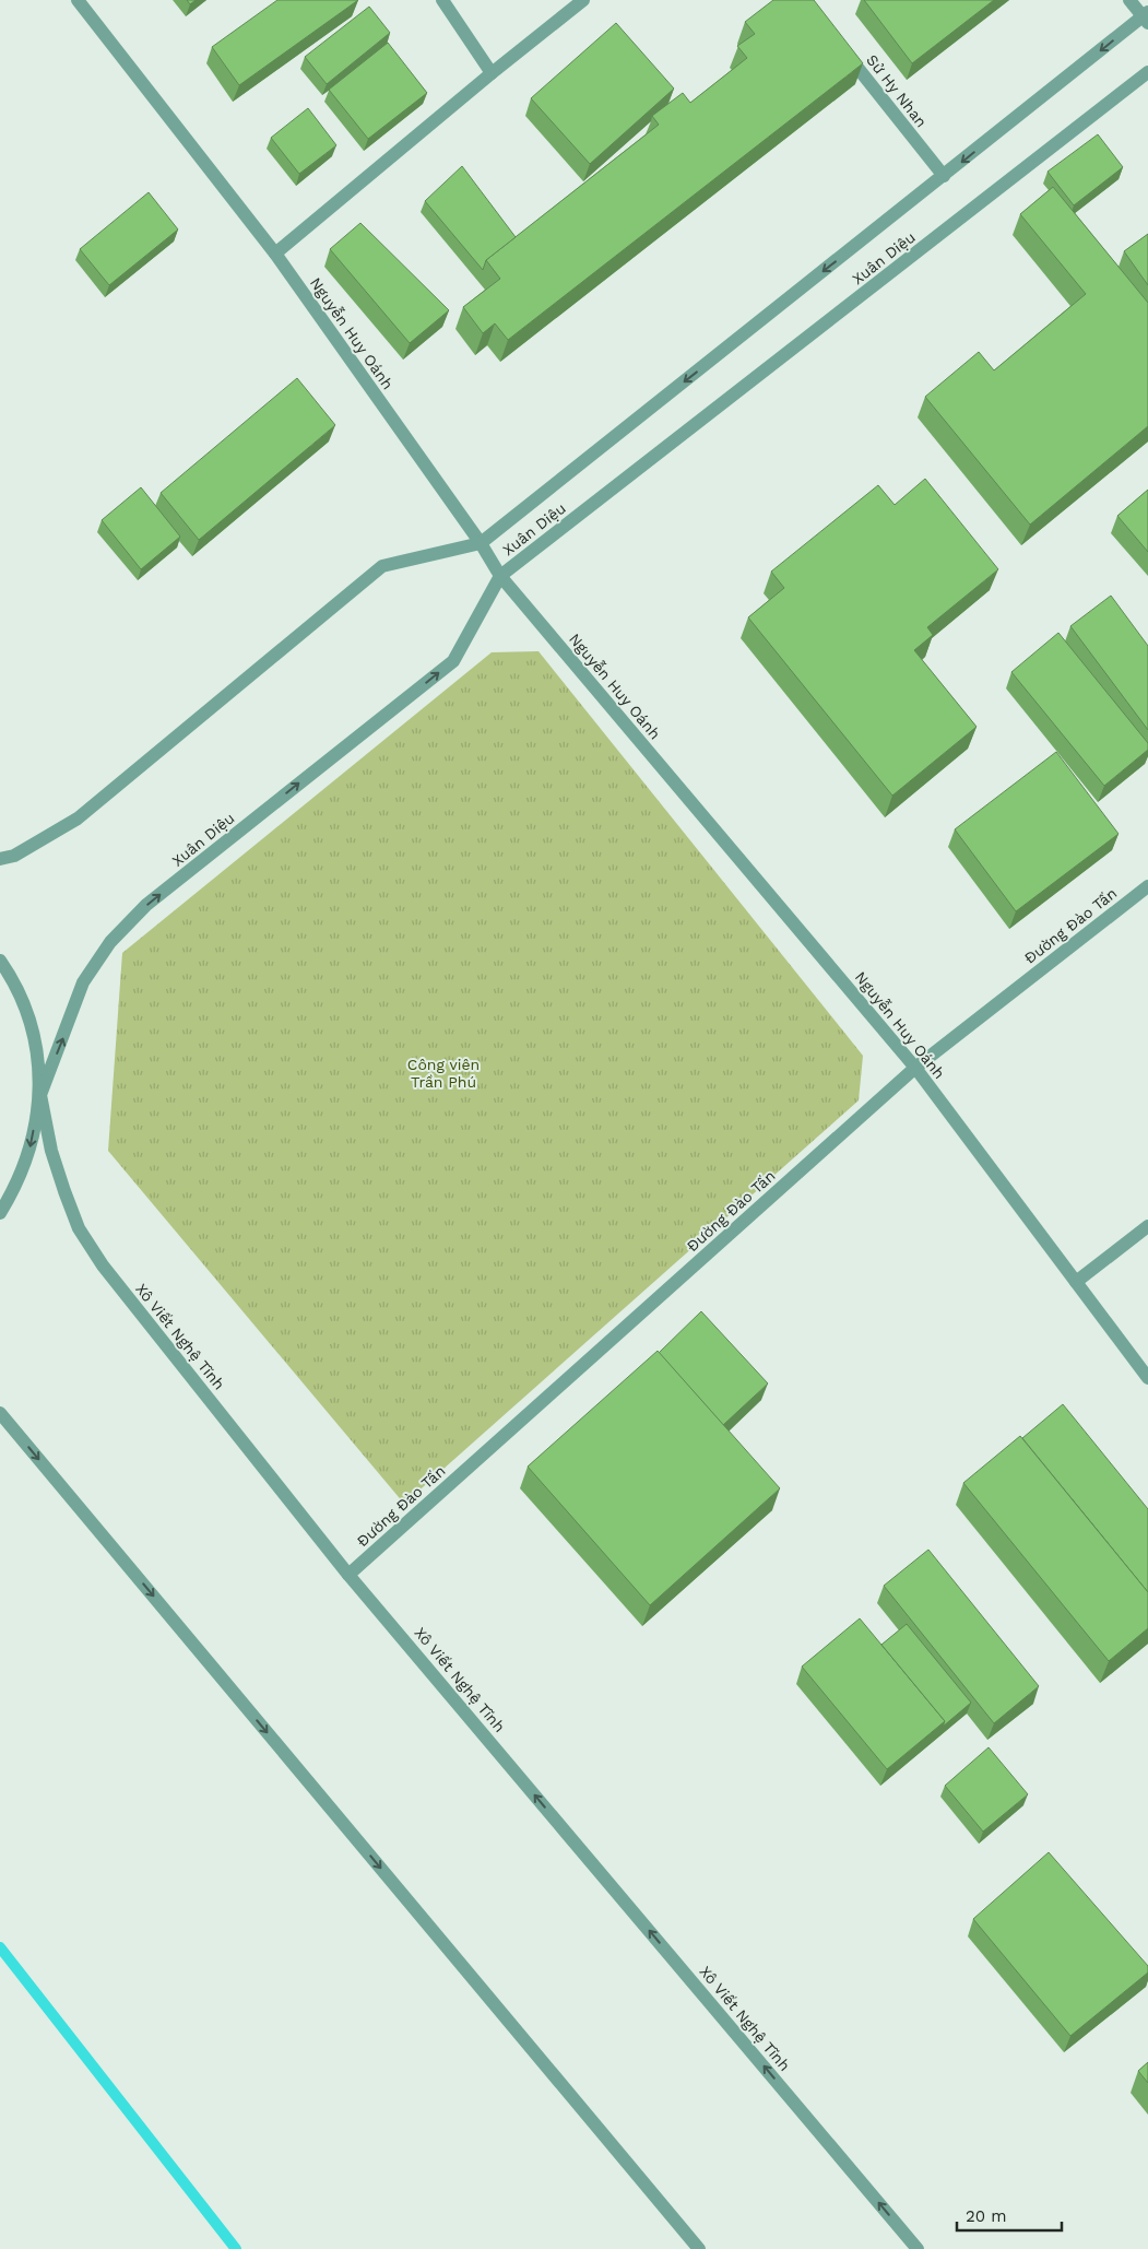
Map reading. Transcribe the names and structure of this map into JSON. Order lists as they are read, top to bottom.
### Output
{
  "streets": {
    "street": [
      "Sử Hy Nhan",
      "Xuân Diệu",
      "Nguyễn Huy Oánh",
      "Đường Đào Tấn",
      "Xô Viết Nghệ Tĩnh"
    ]
  },
  "crossings": [
    ["Sử Hy Nhan", "Xuân Diệu"],
    ["Xuân Diệu", "Nguyễn Huy Oánh"],
    ["Xuân Diệu", "Xô Viết Nghệ Tĩnh"],
    ["Nguyễn Huy Oánh", "Đường Đào Tấn"],
    ["Đường Đào Tấn", "Xô Viết Nghệ Tĩnh"]
  ],
  "one_way": ["Xô Viết Nghệ Tĩnh"],
  "parks": ["Công viên Trần Phú"],
  "scale_bar": "20 m"
}
